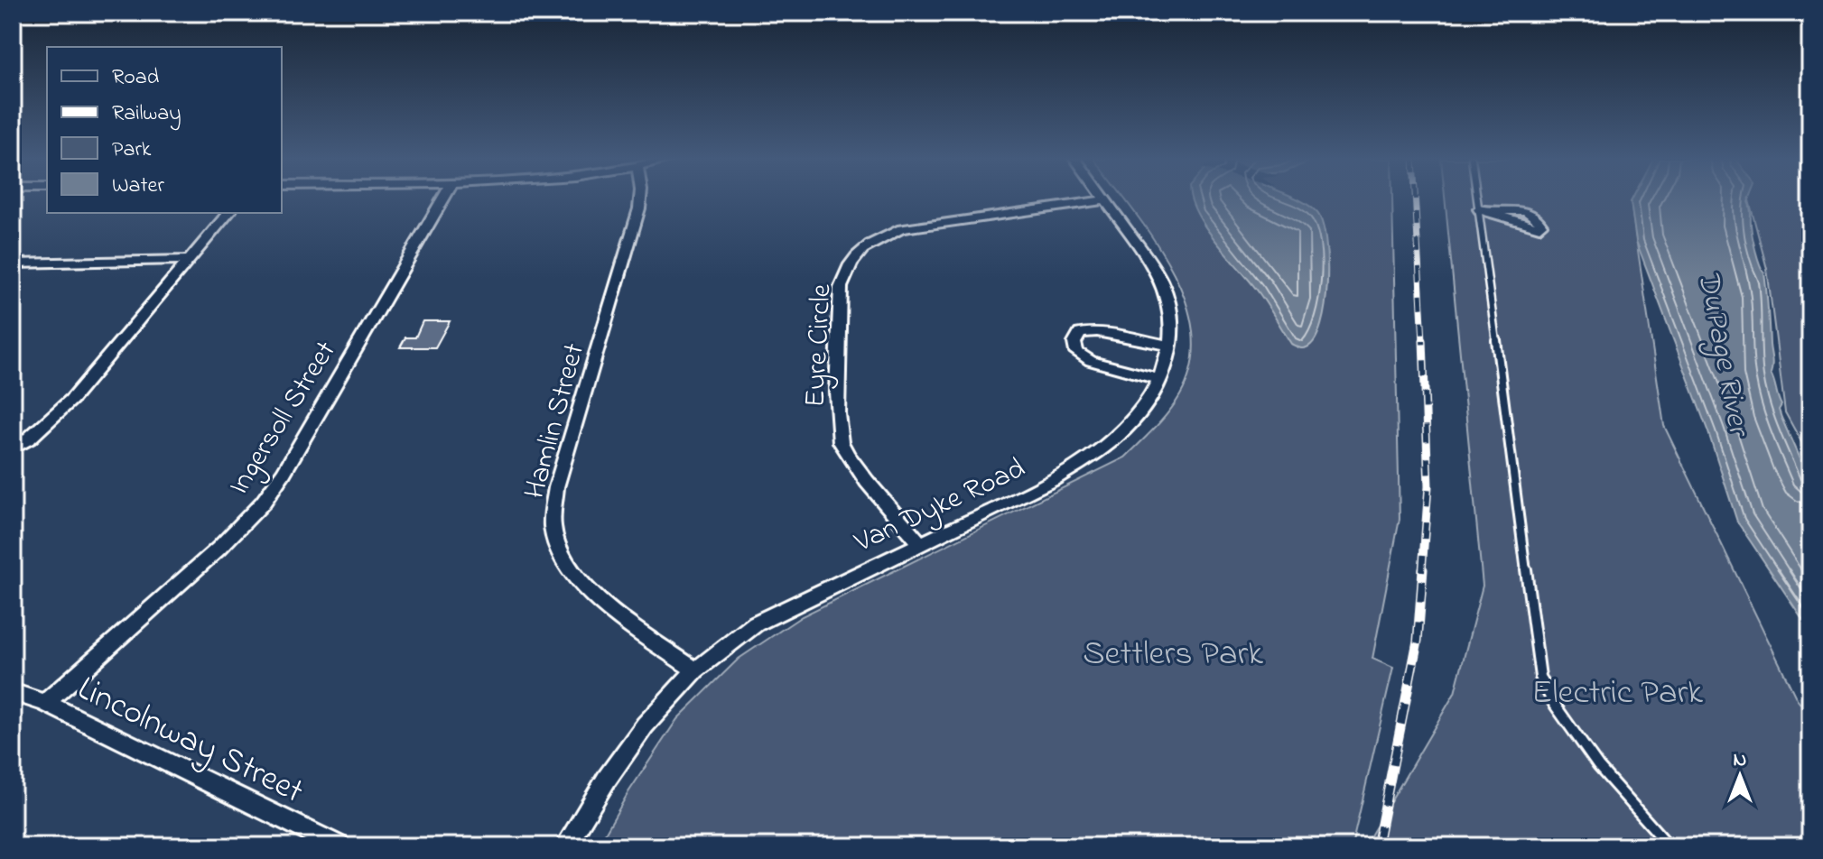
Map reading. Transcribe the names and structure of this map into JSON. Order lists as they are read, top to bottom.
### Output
{
  "streets": {
    "street": [
      "Eyre Circle",
      "Ingersoll Street",
      "Hamlin Street",
      "Van Dyke Road",
      "Lincolnway Street"
    ]
  },
  "crossings": [
    ["Eyre Circle", "Van Dyke Road"],
    ["Ingersoll Street", "Lincolnway Street"],
    ["Hamlin Street", "Van Dyke Road"]
  ],
  "water": ["DuPage River"],
  "parks": ["Settlers Park", "Electric Park"],
  "legend": [
    "Road",
    "Railway",
    "Park",
    "Water"
  ],
  "north": "top"
}
